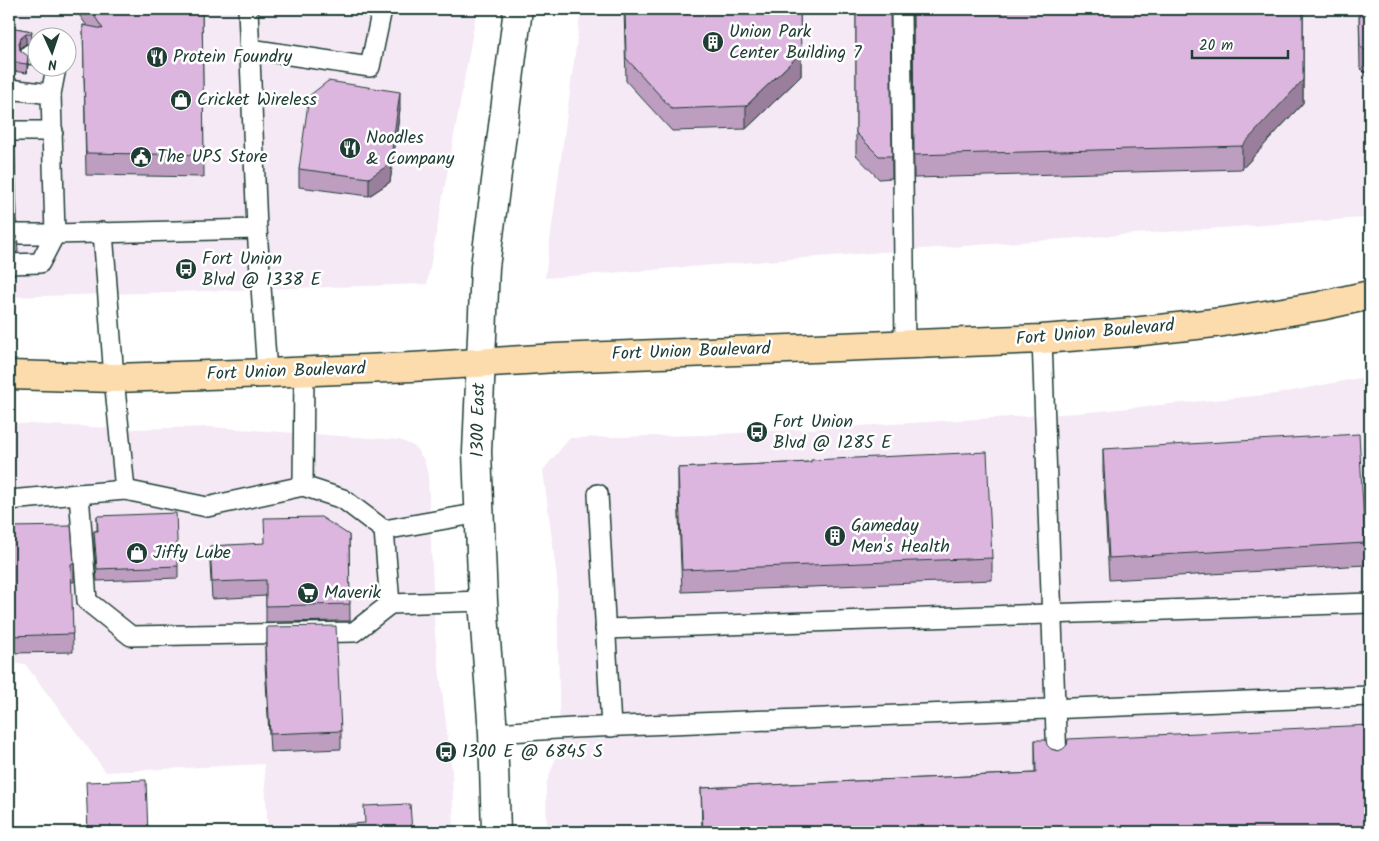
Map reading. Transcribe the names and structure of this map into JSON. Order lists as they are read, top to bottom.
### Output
{
  "streets": {
    "main road": ["Fort Union Boulevard", "1300 East"]
  },
  "crossings": [
    ["Fort Union Boulevard", "1300 East"]
  ],
  "places": {
    "building": ["Union Park Center Building 7", "Gameday Men's Health"],
    "restaurant": ["Protein Foundry", "Noodles & Company"],
    "shop": ["Cricket Wireless", "Jiffy Lube"],
    "public building": ["The UPS Store"],
    "bus stop": ["Fort Union Blvd @ 1338 E", "Fort Union Blvd @ 1285 E", "1300 E @ 6845 S"],
    "supermarket": ["Maverik"]
  },
  "scale_bar": "20 m",
  "north": "bottom"
}
